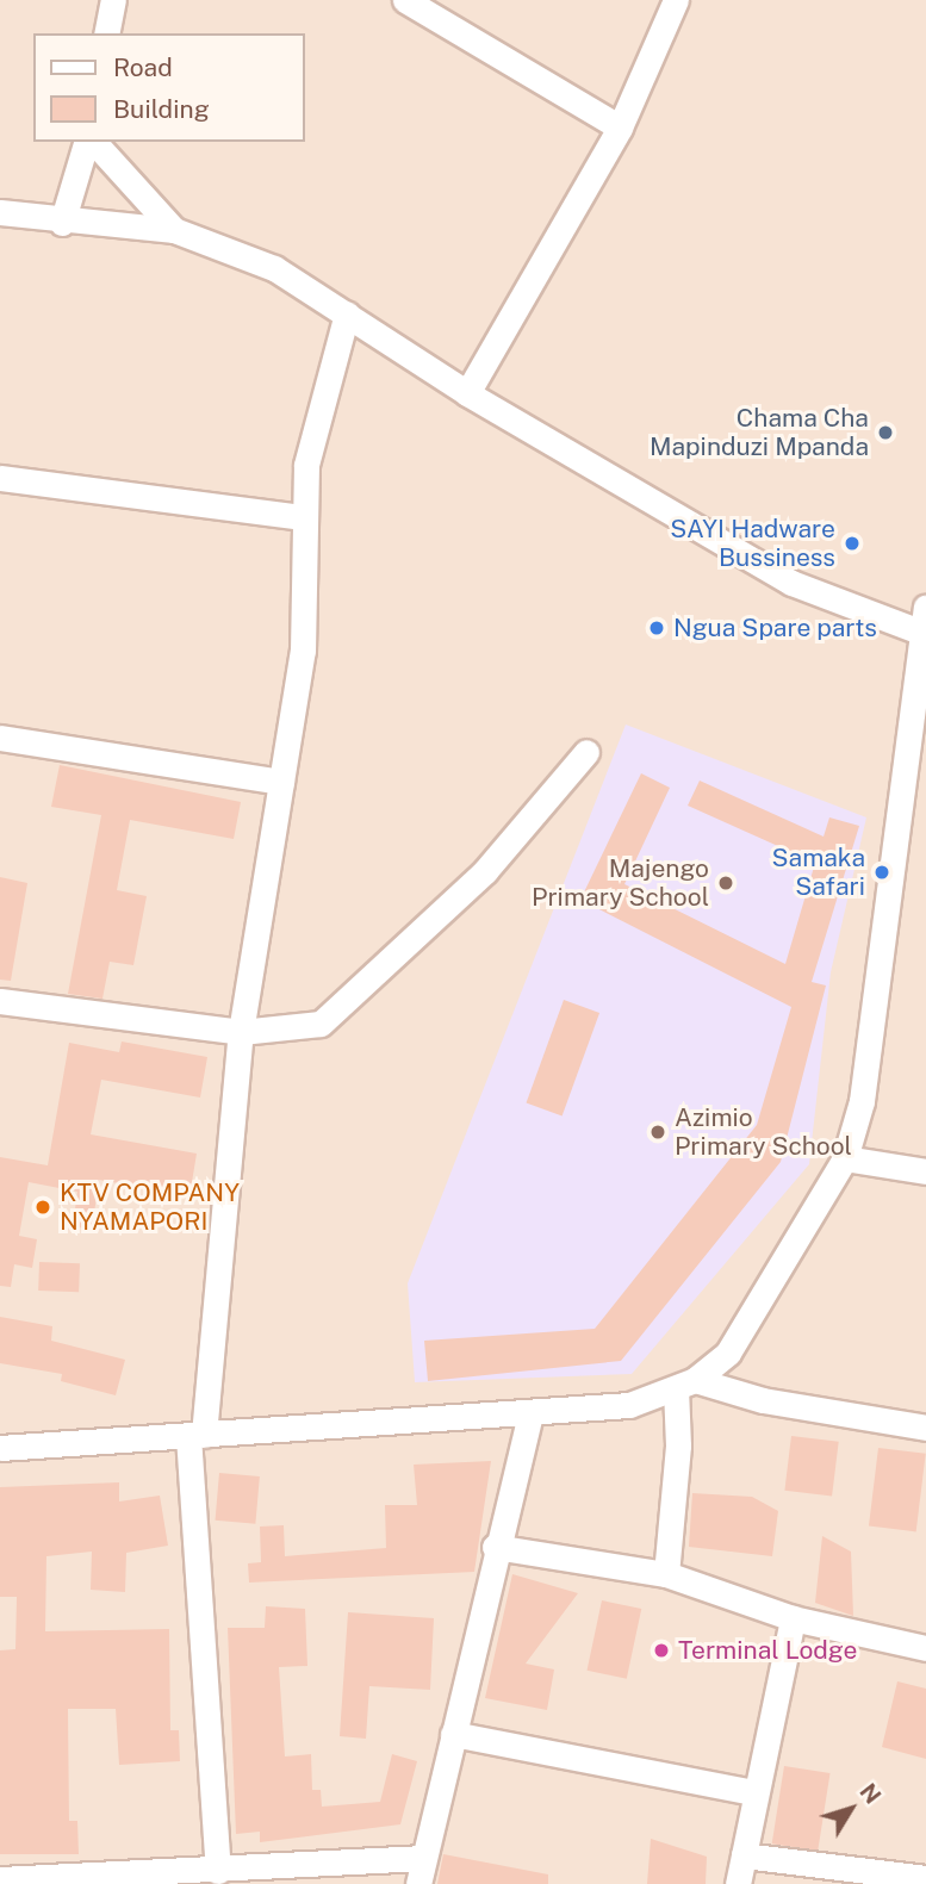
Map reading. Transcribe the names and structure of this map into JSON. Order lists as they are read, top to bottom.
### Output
{
  "places": [
    "Chama Cha Mapinduzi Mpanda",
    "SAYI Hadware Bussiness",
    "Ngua Spare parts",
    "Samaka Safari",
    "Majengo Primary School",
    "Azimio Primary School",
    "KTV COMPANY NYAMAPORI",
    "Terminal Lodge"
  ],
  "legend": ["Road", "Building"],
  "north": "top right"
}
